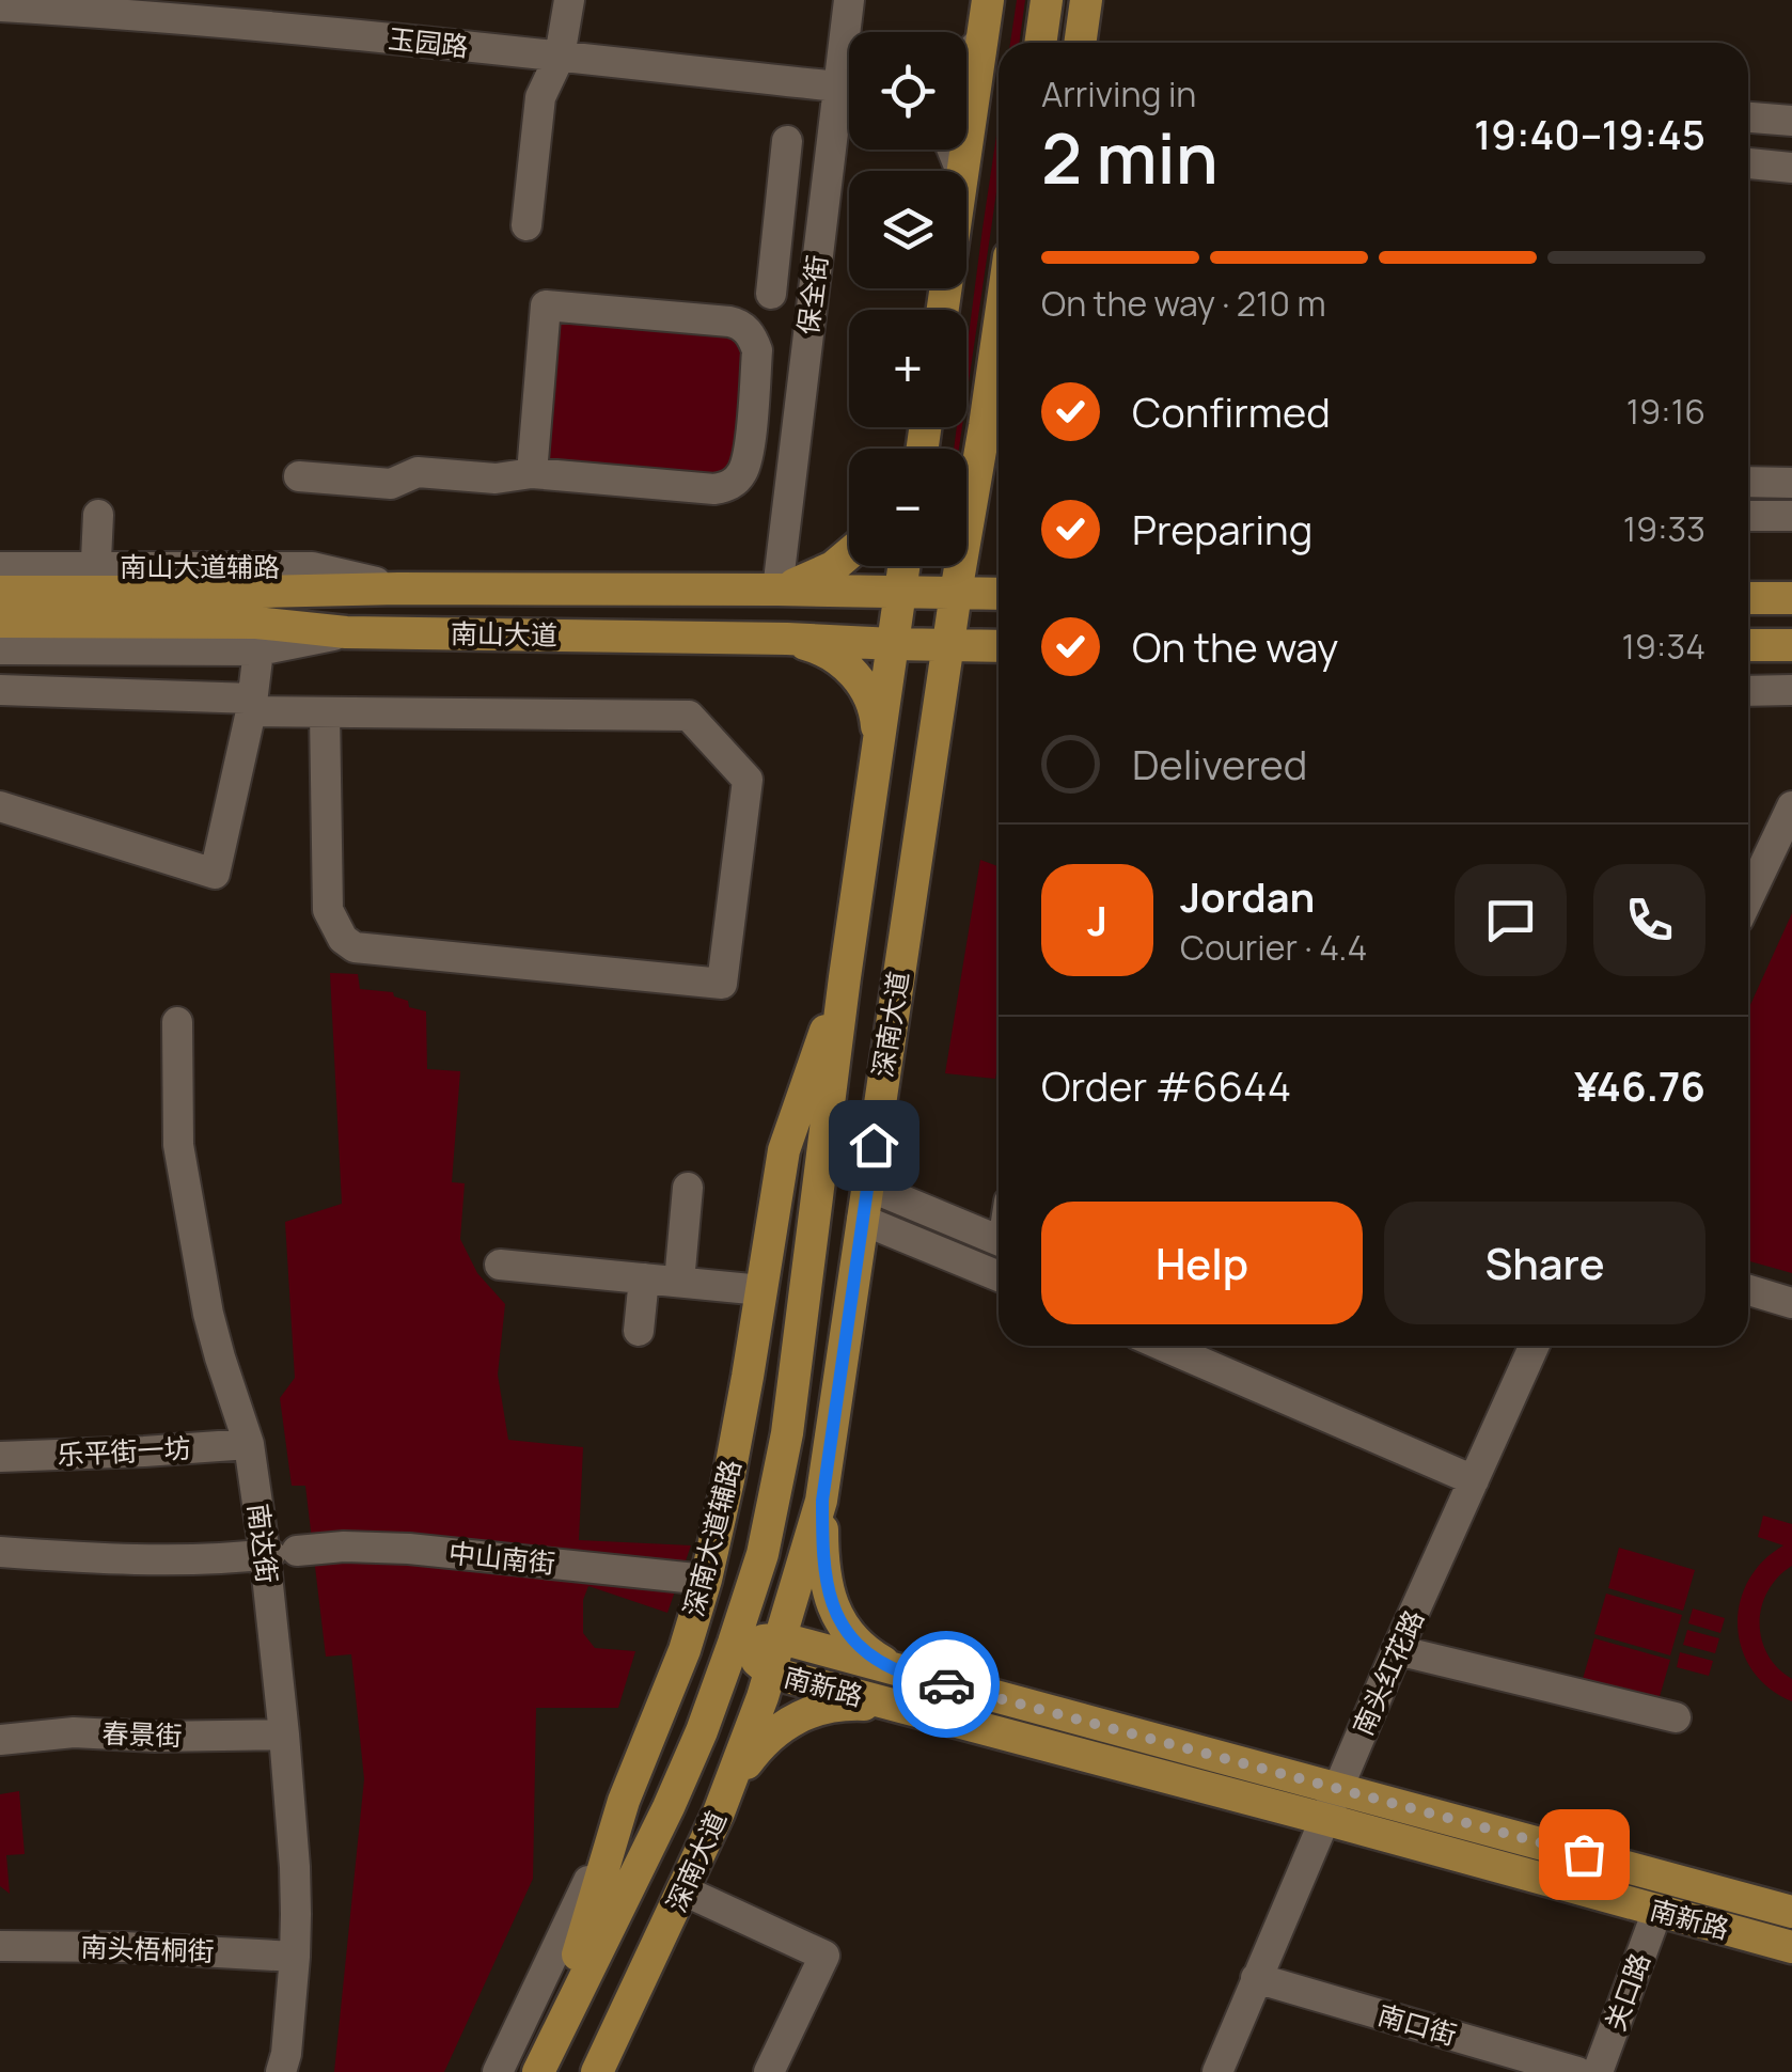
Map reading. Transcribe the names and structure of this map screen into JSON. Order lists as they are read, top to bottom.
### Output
{
  "streets": {
    "main road": [
      "南山大道",
      "深南大道",
      "深南大道辅路",
      "南新路"
    ],
    "street": [
      "玉园路",
      "保全街",
      "南山大道辅路",
      "乐平街一坊",
      "南达街",
      "中山南街",
      "南头红花路",
      "春景街",
      "南头梧桐街",
      "关口路",
      "南口街"
    ]
  },
  "crossings": [
    ["保全街", "南山大道"],
    ["南山大道辅路", "南山大道"],
    ["南山大道", "深南大道"],
    ["深南大道", "深南大道辅路"],
    ["深南大道", "南新路"],
    ["乐平街一坊", "南达街"],
    ["深南大道辅路", "中山南街"],
    ["南达街", "中山南街"],
    ["南达街", "春景街"],
    ["南达街", "南头梧桐街"],
    ["南头红花路", "南新路"],
    ["南头红花路", "南口街"],
    ["南新路", "关口路"]
  ],
  "page": {
    "map_buttons": ["+", "−"],
    "heading": ["2 min", "Arriving in", "19:40–19:45"],
    "panel": [
      "Jordan",
      "Courier · 4.4",
      "Order #6644",
      "¥46.76"
    ],
    "bar": "On the way · 210 m",
    "list": [
      ["Confirmed", "19:16"],
      ["Preparing", "19:33"],
      ["On the way", "19:34"],
      "Delivered"
    ],
    "round": "J",
    "buttons": ["Help", "Share"]
  }
}
